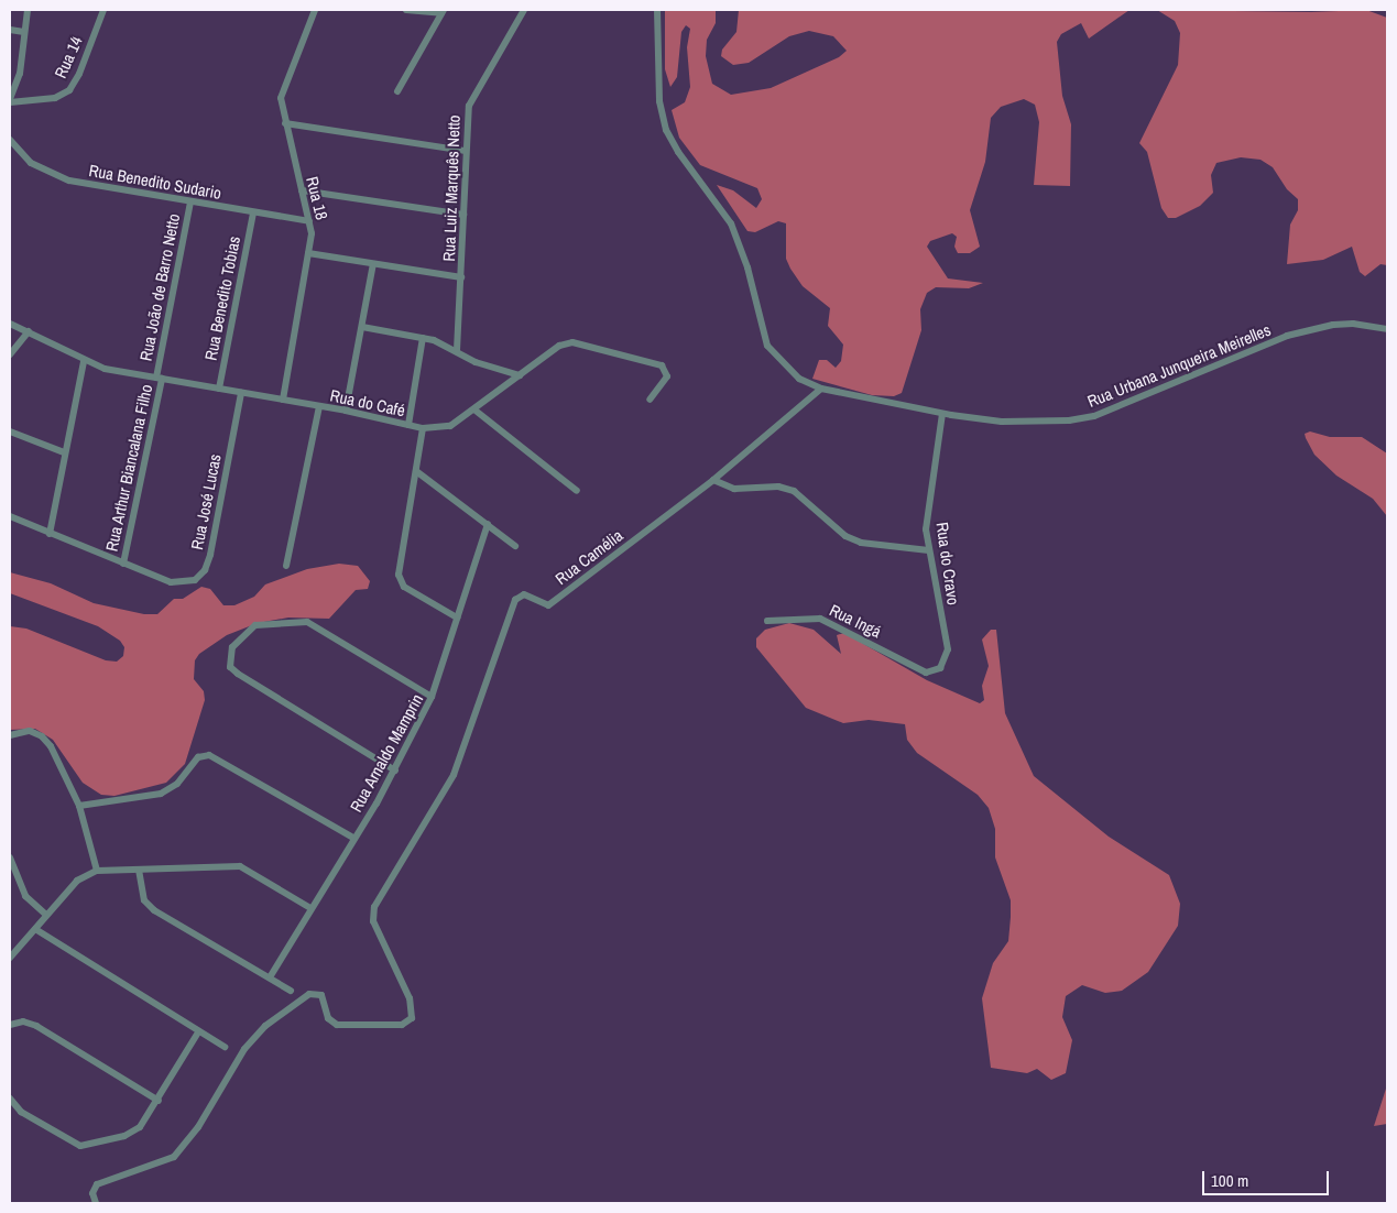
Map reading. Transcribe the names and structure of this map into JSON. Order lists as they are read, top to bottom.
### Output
{
  "streets": {
    "street": [
      "Rua 14",
      "Rua Benedito Sudario",
      "Rua Luiz Marquês Netto",
      "Rua 18",
      "Rua João de Barro Netto",
      "Rua Benedito Tobias",
      "Rua Urbana Junqueira Meirelles",
      "Rua do Café",
      "Rua Arthur Biancalana Filho",
      "Rua José Lucas",
      "Rua Camélia",
      "Rua do Cravo",
      "Rua Ingá",
      "Rua Arnaldo Mamprin"
    ]
  },
  "crossings": [
    ["Rua Benedito Sudario", "Rua 18"],
    ["Rua Benedito Sudario", "Rua João de Barro Netto"],
    ["Rua Benedito Sudario", "Rua Benedito Tobias"],
    ["Rua 18", "Rua do Café"],
    ["Rua João de Barro Netto", "Rua do Café"],
    ["Rua João de Barro Netto", "Rua Arthur Biancalana Filho"],
    ["Rua Benedito Tobias", "Rua do Café"],
    ["Rua Urbana Junqueira Meirelles", "Rua Camélia"],
    ["Rua Urbana Junqueira Meirelles", "Rua do Cravo"],
    ["Rua do Café", "Rua Arthur Biancalana Filho"],
    ["Rua do Café", "Rua José Lucas"],
    ["Rua Arthur Biancalana Filho", "Rua José Lucas"],
    ["Rua do Cravo", "Rua Ingá"]
  ],
  "scale_bar": "100 m"
}
